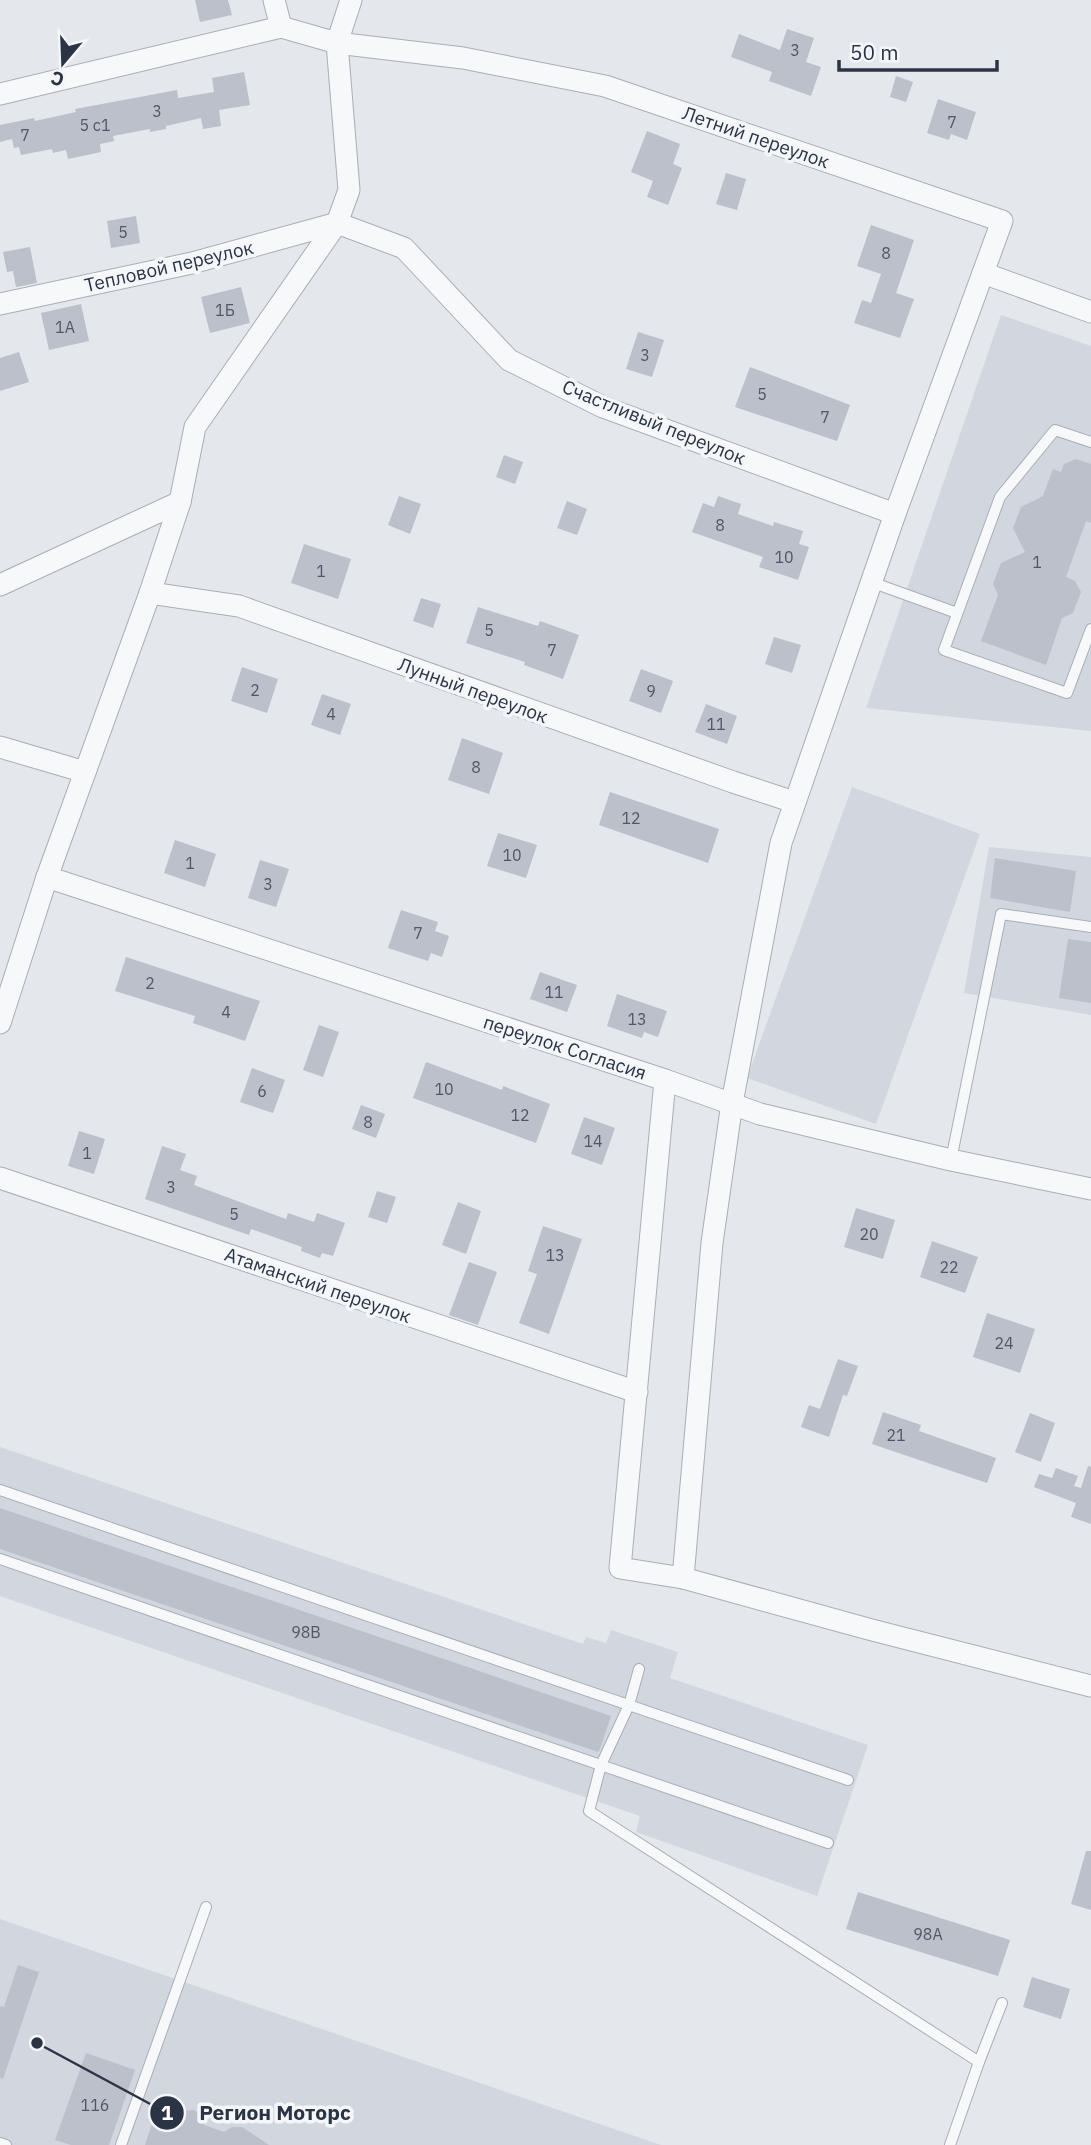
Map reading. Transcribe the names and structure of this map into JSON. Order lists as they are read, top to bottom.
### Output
{
  "streets": {
    "street": [
      "Летний переулок",
      "Тепловой переулок",
      "Счастливый переулок",
      "Лунный переулок",
      "переулок Согласия",
      "Атаманский переулок"
    ]
  },
  "crossings": [
    ["Тепловой переулок", "Счастливый переулок"]
  ],
  "places": ["Регион Моторс"],
  "house_numbers": [
    "3",
    "3",
    "7",
    "5 с1",
    "7",
    "5",
    "8",
    "1Б",
    "1А",
    "3",
    "5",
    "7",
    "8",
    "10",
    "1",
    "1",
    "5",
    "7",
    "2",
    "9",
    "4",
    "11",
    "8",
    "12",
    "10",
    "1",
    "3",
    "7",
    "2",
    "11",
    "4",
    "13",
    "10",
    "6",
    "12",
    "8",
    "14",
    "1",
    "3",
    "5",
    "20",
    "13",
    "22",
    "24",
    "21",
    "98В",
    "98А",
    "116"
  ],
  "scale_bar": "50 m",
  "north": "bottom"
}
